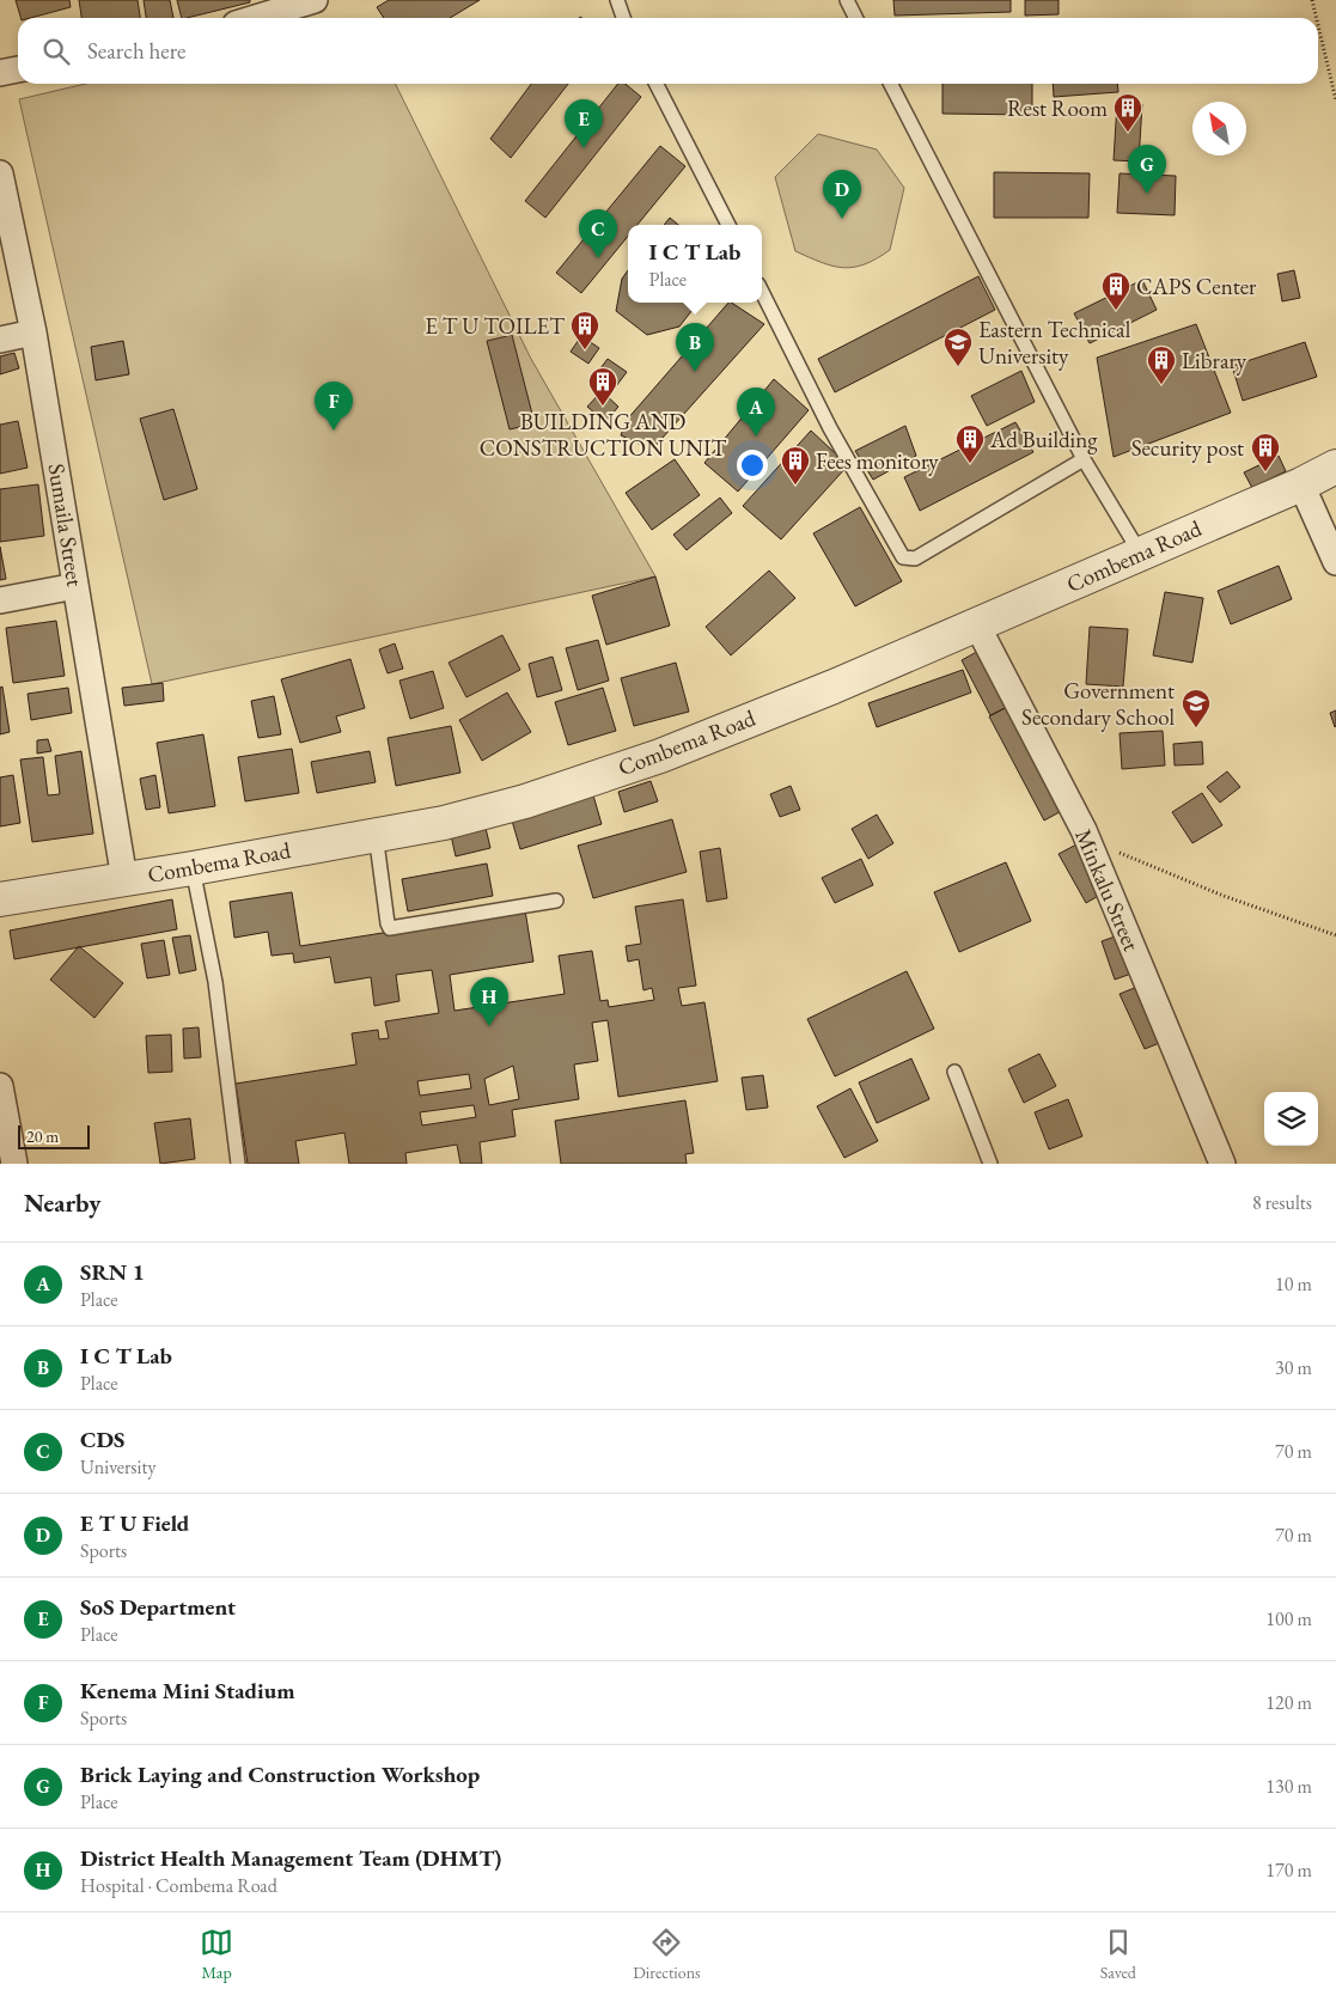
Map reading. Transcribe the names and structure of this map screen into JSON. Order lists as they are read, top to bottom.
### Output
{
  "streets": {
    "street": ["Sumaila Street", "Combema Road", "Minkalu Street"]
  },
  "crossings": [
    ["Sumaila Street", "Combema Road"],
    ["Combema Road", "Minkalu Street"]
  ],
  "places": {
    "building": [
      "Rest Room",
      "CAPS Center",
      "E T U TOILET",
      "Library",
      "BUILDING AND CONSTRUCTION UNIT",
      "Ad Building",
      "Security post",
      "Fees monitory"
    ],
    "school or university": ["Eastern Technical University", "Government Secondary School"]
  },
  "scale_bar": "20 m",
  "north": "top left",
  "page": {
    "search": "Search here",
    "pins": [
      "E",
      "G",
      "D",
      "C",
      "B",
      "F",
      "A",
      "H"
    ],
    "popup": ["I C T Lab", "Place"],
    "scale": "20 m",
    "heading": ["Nearby", "8 results"],
    "list": [
      {
        "mark": "A",
        "name": "SRN 1",
        "note": "Place",
        "value": "10 m"
      },
      {
        "mark": "B",
        "name": "I C T Lab",
        "note": "Place",
        "value": "30 m"
      },
      {
        "mark": "C",
        "name": "CDS",
        "note": "University",
        "value": "70 m"
      },
      {
        "mark": "D",
        "name": "E T U Field",
        "note": "Sports",
        "value": "70 m"
      },
      {
        "mark": "E",
        "name": "SoS Department",
        "note": "Place",
        "value": "100 m"
      },
      {
        "mark": "F",
        "name": "Kenema Mini Stadium",
        "note": "Sports",
        "value": "120 m"
      },
      {
        "mark": "G",
        "name": "Brick Laying and Construction Workshop",
        "note": "Place",
        "value": "130 m"
      },
      {
        "mark": "H",
        "name": "District Health Management Team (DHMT)",
        "note": "Hospital · Combema Road",
        "value": "170 m"
      }
    ],
    "nav": ["Map", "Directions", "Saved"]
  }
}
